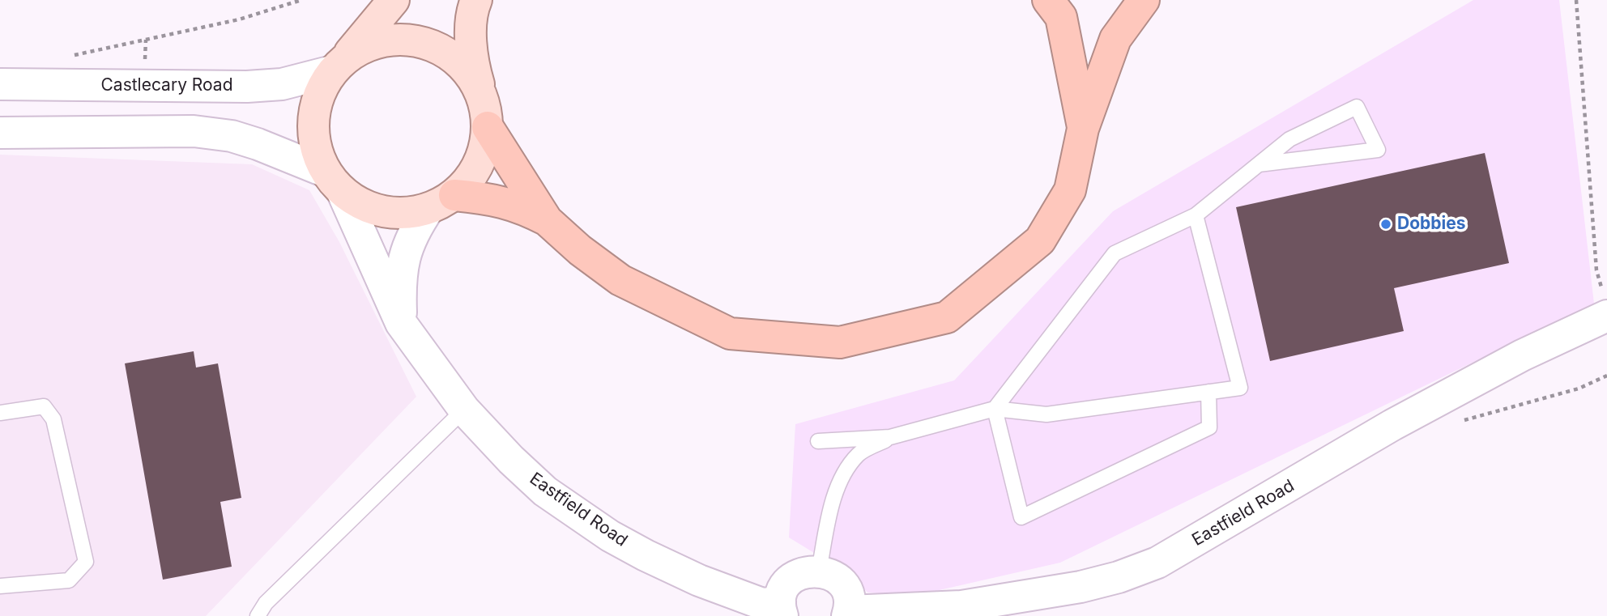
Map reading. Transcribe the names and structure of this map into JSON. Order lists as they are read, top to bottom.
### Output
{
  "streets": {
    "street": ["Castlecary Road", "Eastfield Road"]
  },
  "crossings": [
    ["Castlecary Road", "Eastfield Road"]
  ],
  "places": ["Dobbies"]
}
